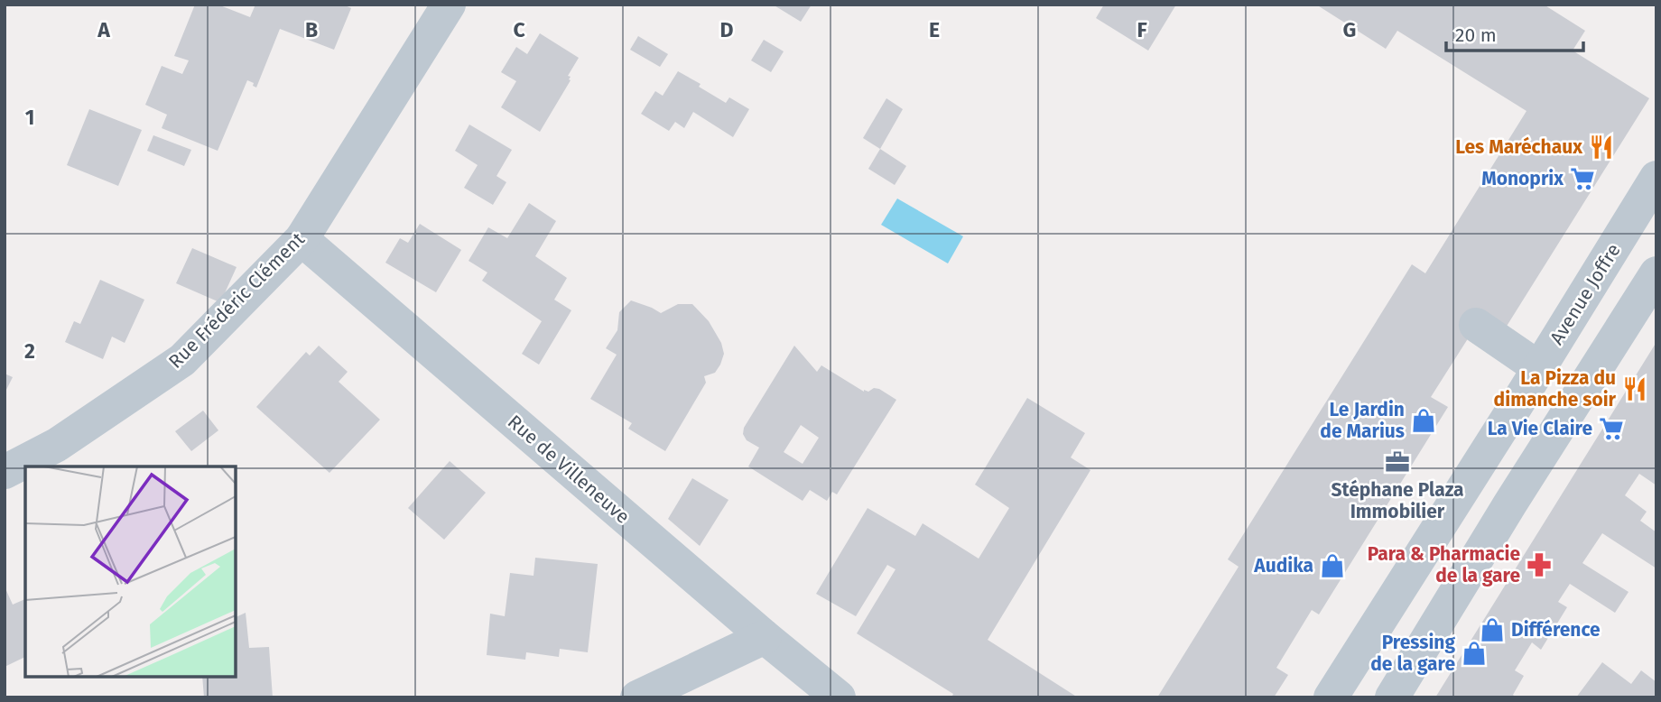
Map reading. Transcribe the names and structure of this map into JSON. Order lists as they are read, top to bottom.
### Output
{
  "streets": {
    "street": ["Avenue Joffre", "Rue Frédéric Clément", "Rue de Villeneuve"]
  },
  "crossings": [
    ["Rue Frédéric Clément", "Rue de Villeneuve"]
  ],
  "places": {
    "restaurant": ["Les Maréchaux", "La Pizza du dimanche soir"],
    "supermarket": ["Monoprix", "La Vie Claire"],
    "shop": [
      "Le Jardin de Marius",
      "Audika",
      "Différence",
      "Pressing de la gare"
    ],
    "office": ["Stéphane Plaza Immobilier"],
    "pharmacy": ["Para & Pharmacie de la gare"]
  },
  "scale_bar": "20 m",
  "grid": {
    "columns": [
      "A",
      "B",
      "C",
      "D",
      "E",
      "F",
      "G"
    ],
    "rows": ["1", "2"]
  }
}
